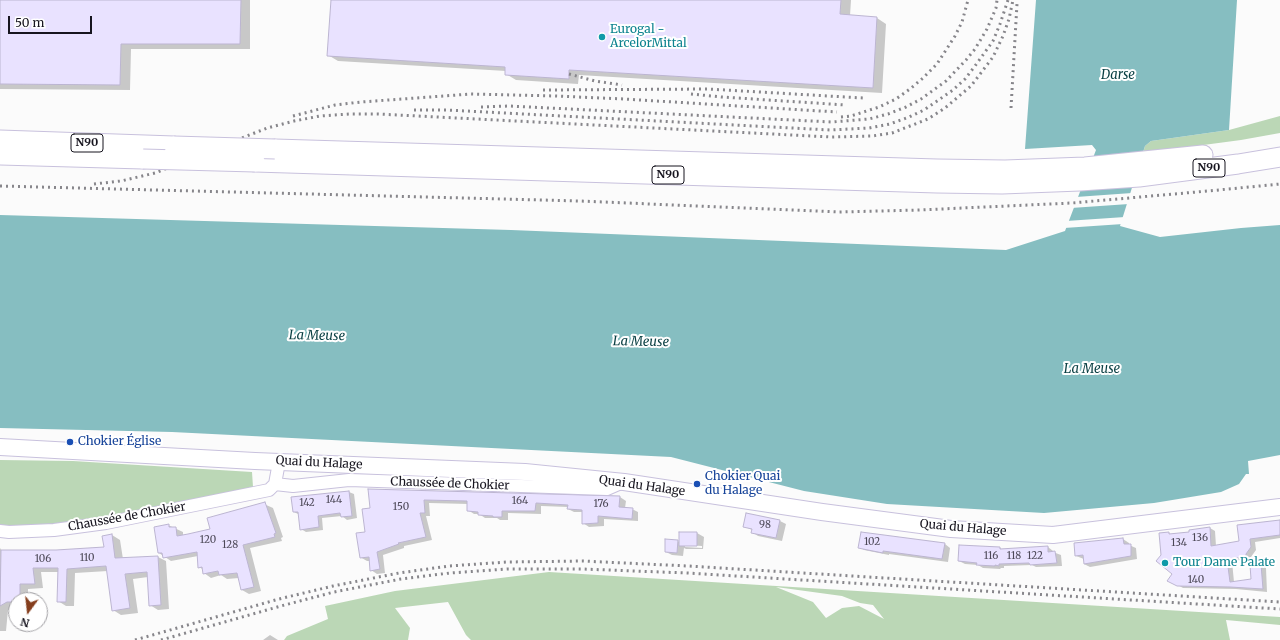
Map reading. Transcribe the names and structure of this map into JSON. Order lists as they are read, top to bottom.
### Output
{
  "streets": {
    "highway": ["N90"],
    "main road": ["Quai du Halage"],
    "street": ["Chaussée de Chokier"]
  },
  "crossings": [
    ["Quai du Halage", "Chaussée de Chokier"]
  ],
  "water": ["Darse", "La Meuse"],
  "places": [
    "Eurogal - ArcelorMittal",
    "Chokier Église",
    "Chokier Quai du Halage",
    "Tour Dame Palate"
  ],
  "house_numbers": [
    "144",
    "164",
    "142",
    "176",
    "150",
    "98",
    "136",
    "120",
    "102",
    "134",
    "128",
    "116",
    "118",
    "122",
    "110",
    "106",
    "140"
  ],
  "scale_bar": "50 m",
  "north": "bottom"
}
